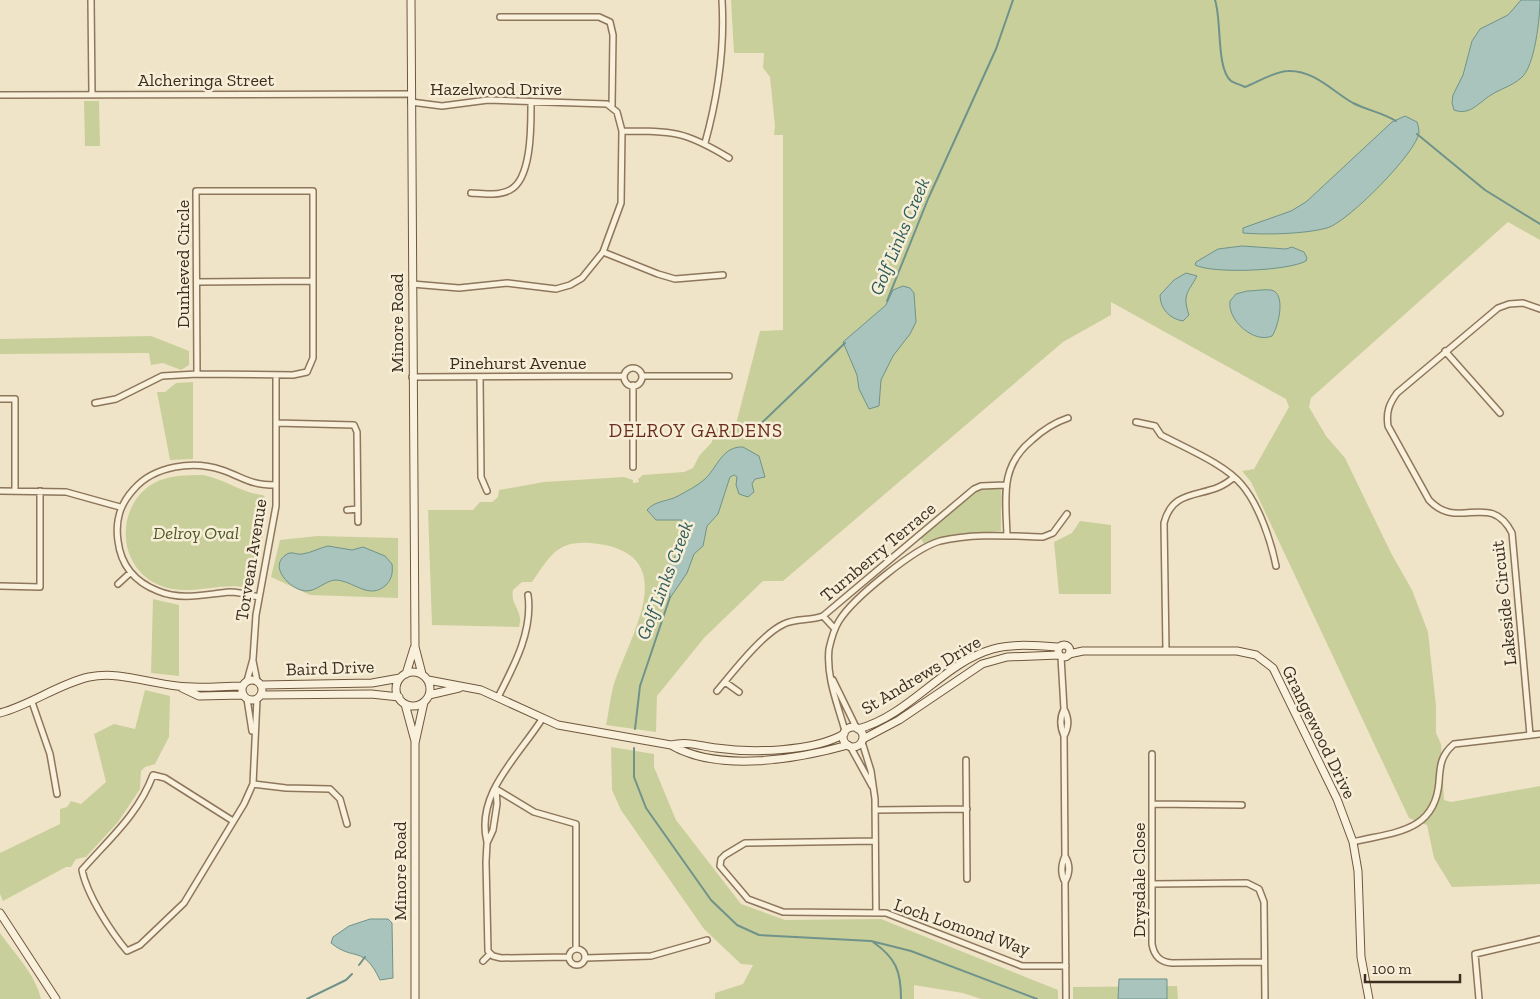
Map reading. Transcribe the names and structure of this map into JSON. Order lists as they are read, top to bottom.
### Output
{
  "streets": {
    "street": [
      "Alcheringa Street",
      "Hazelwood Drive",
      "Dunheved Circle",
      "Minore Road",
      "Pinehurst Avenue",
      "Turnberry Terrace",
      "Torvean Avenue",
      "Lakeside Circuit",
      "Baird Drive",
      "St Andrews Drive",
      "Grangewood Drive",
      "Drysdale Close",
      "Loch Lomond Way"
    ]
  },
  "crossings": [
    ["Alcheringa Street", "Minore Road"],
    ["Hazelwood Drive", "Minore Road"],
    ["Dunheved Circle", "Torvean Avenue"],
    ["Minore Road", "Pinehurst Avenue"],
    ["Minore Road", "Baird Drive"],
    ["Torvean Avenue", "Baird Drive"],
    ["St Andrews Drive", "Grangewood Drive"]
  ],
  "districts": ["DELROY GARDENS"],
  "water": ["Golf Links Creek"],
  "parks": ["Delroy Oval"],
  "scale_bar": "100 m"
}
